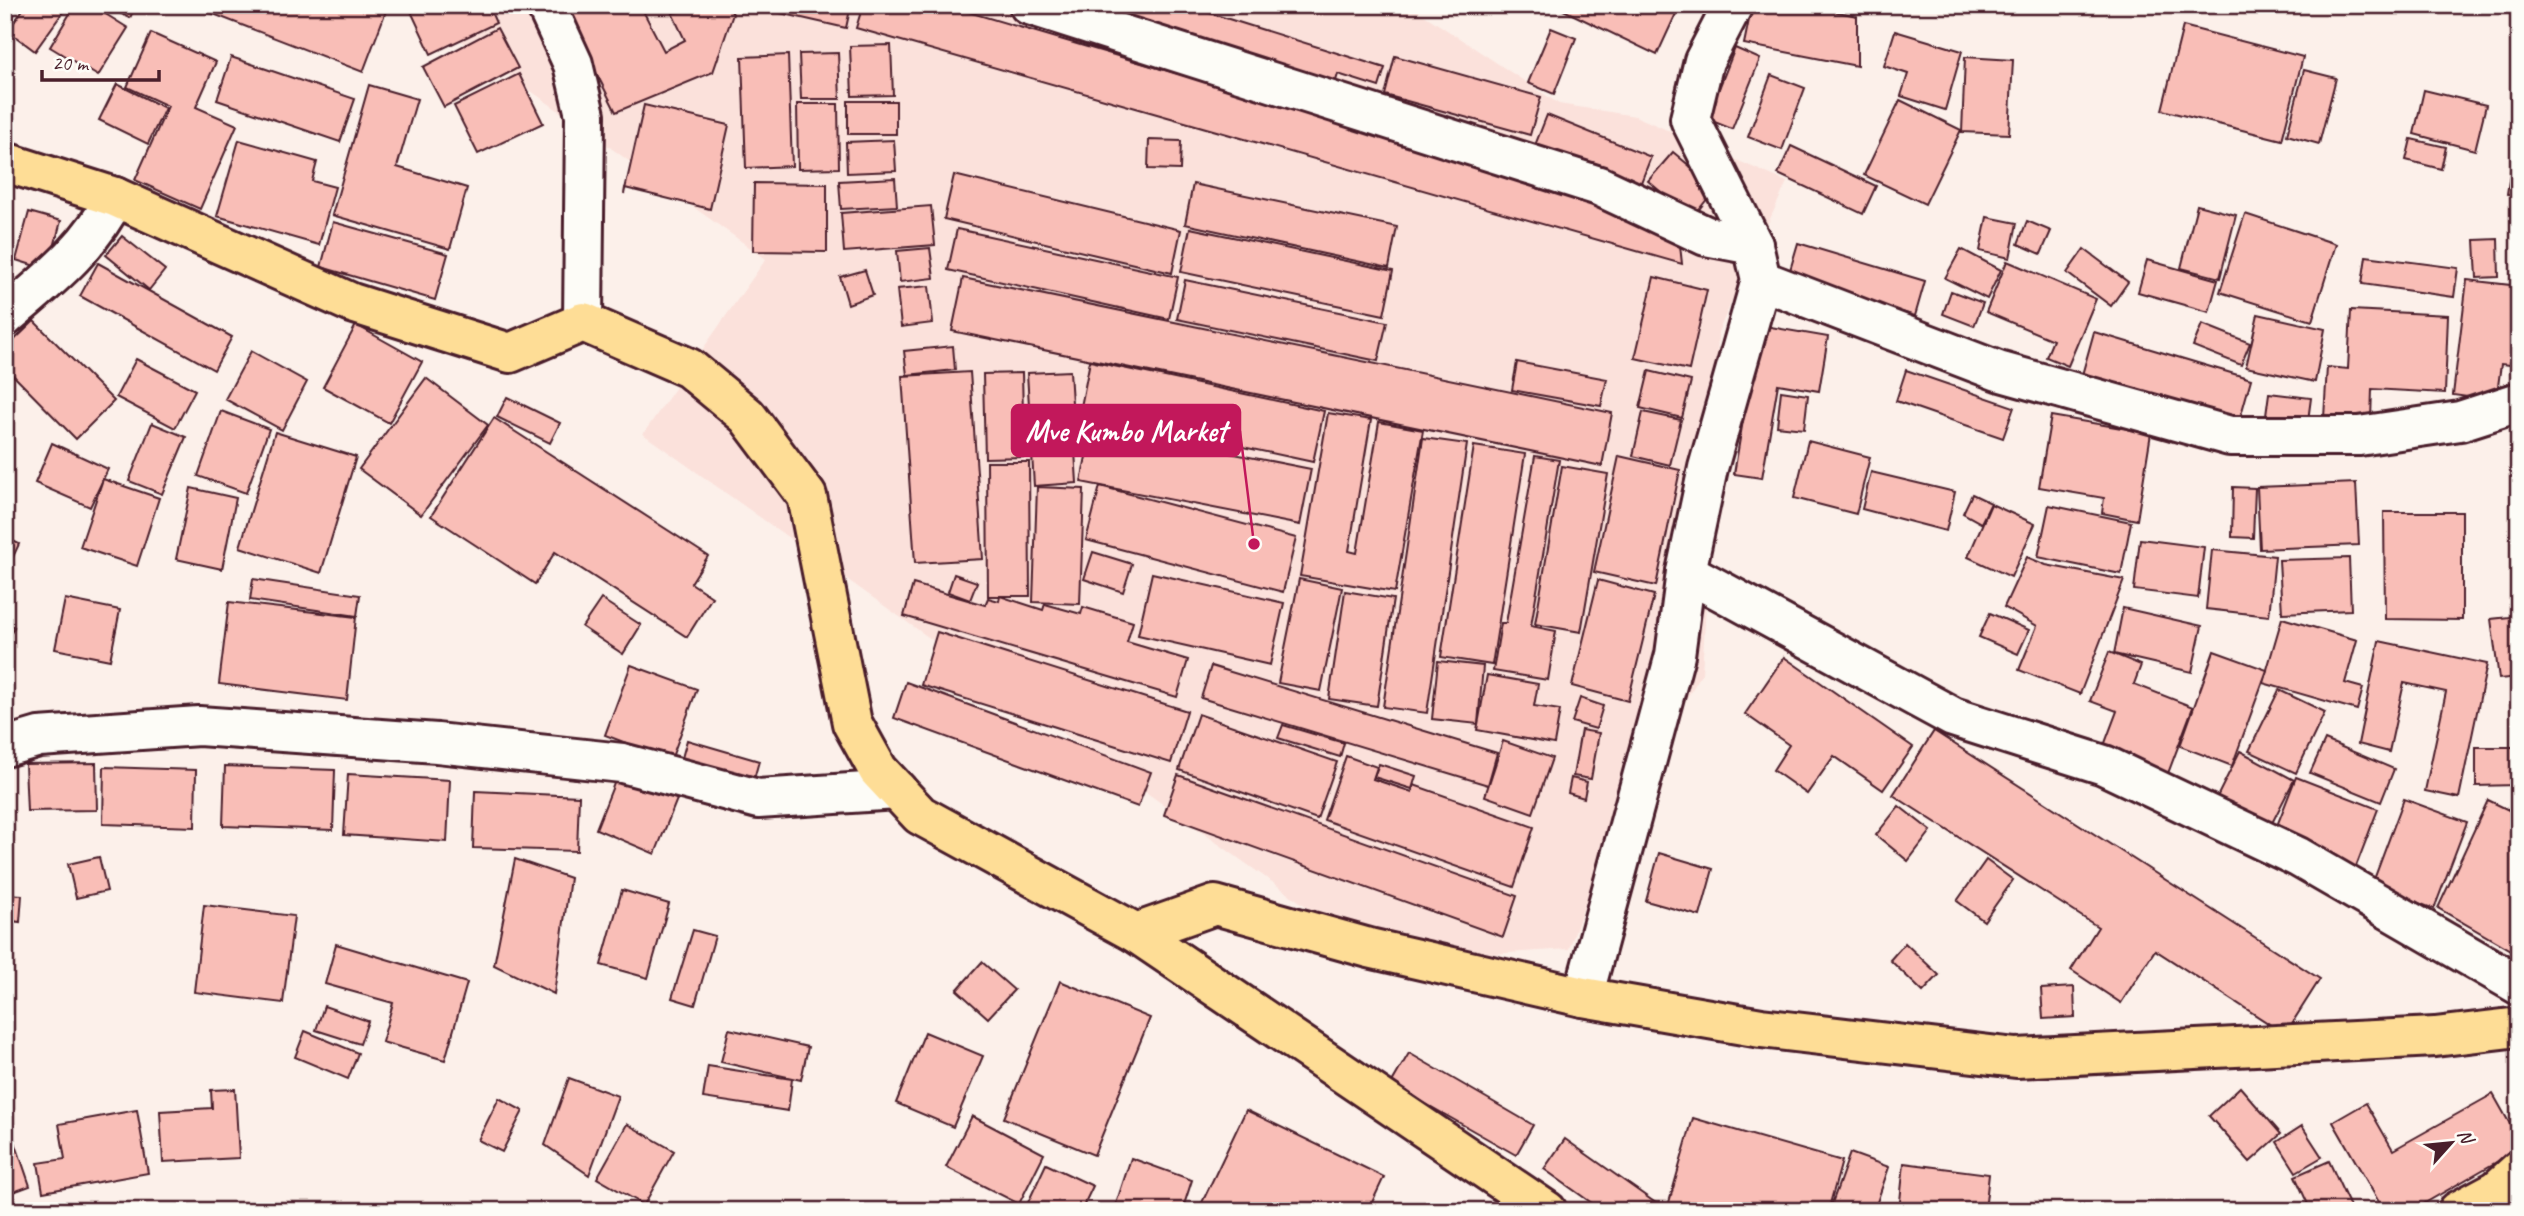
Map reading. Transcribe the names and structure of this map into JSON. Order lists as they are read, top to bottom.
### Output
{
  "places": ["Mve Kumbo Market"],
  "scale_bar": "20 m",
  "north": "top right"
}
